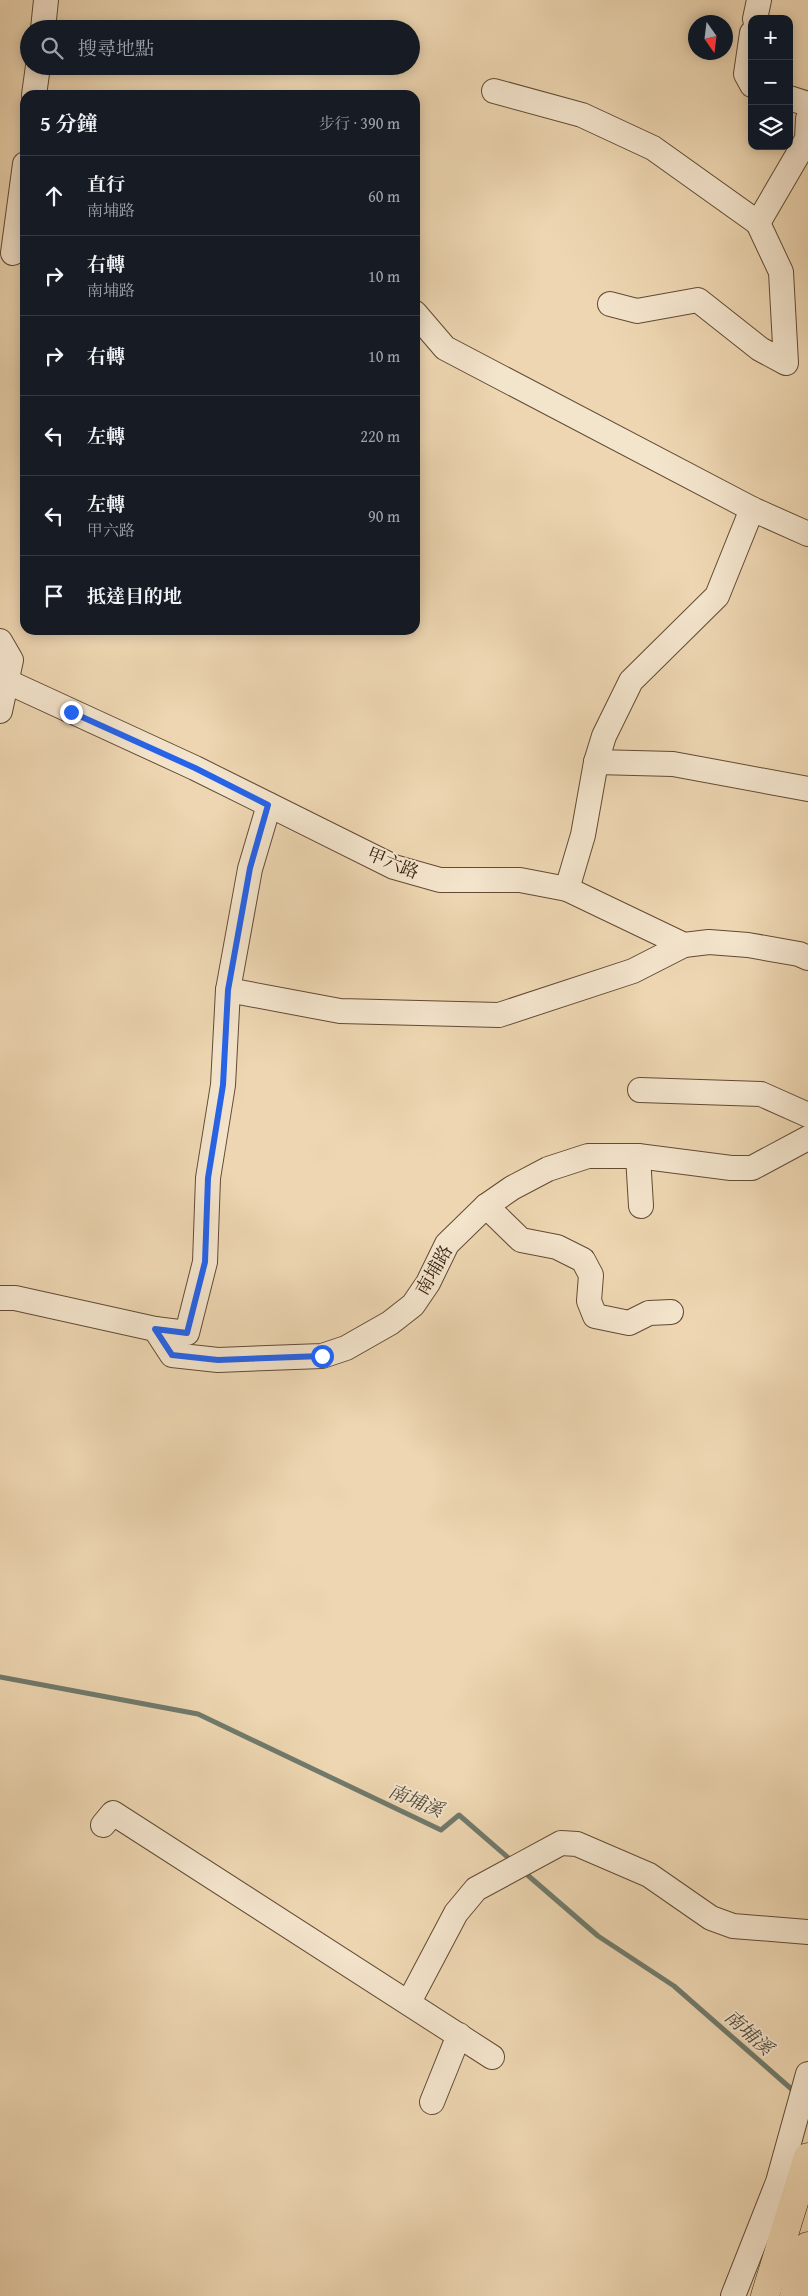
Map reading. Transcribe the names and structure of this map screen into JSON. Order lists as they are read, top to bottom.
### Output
{
  "streets": {
    "street": ["甲六路", "南埔路"]
  },
  "water": ["南埔溪"],
  "north": "bottom",
  "page": {
    "map_buttons": ["+", "−"],
    "search": "搜尋地點",
    "heading": ["5 分鐘", "步行 · 390 m"],
    "list": [
      ["直行", "南埔路", "60 m"],
      ["右轉", "南埔路", "10 m"],
      ["右轉", "10 m"],
      ["左轉", "220 m"],
      ["左轉", "甲六路", "90 m"],
      "抵達目的地"
    ]
  }
}
